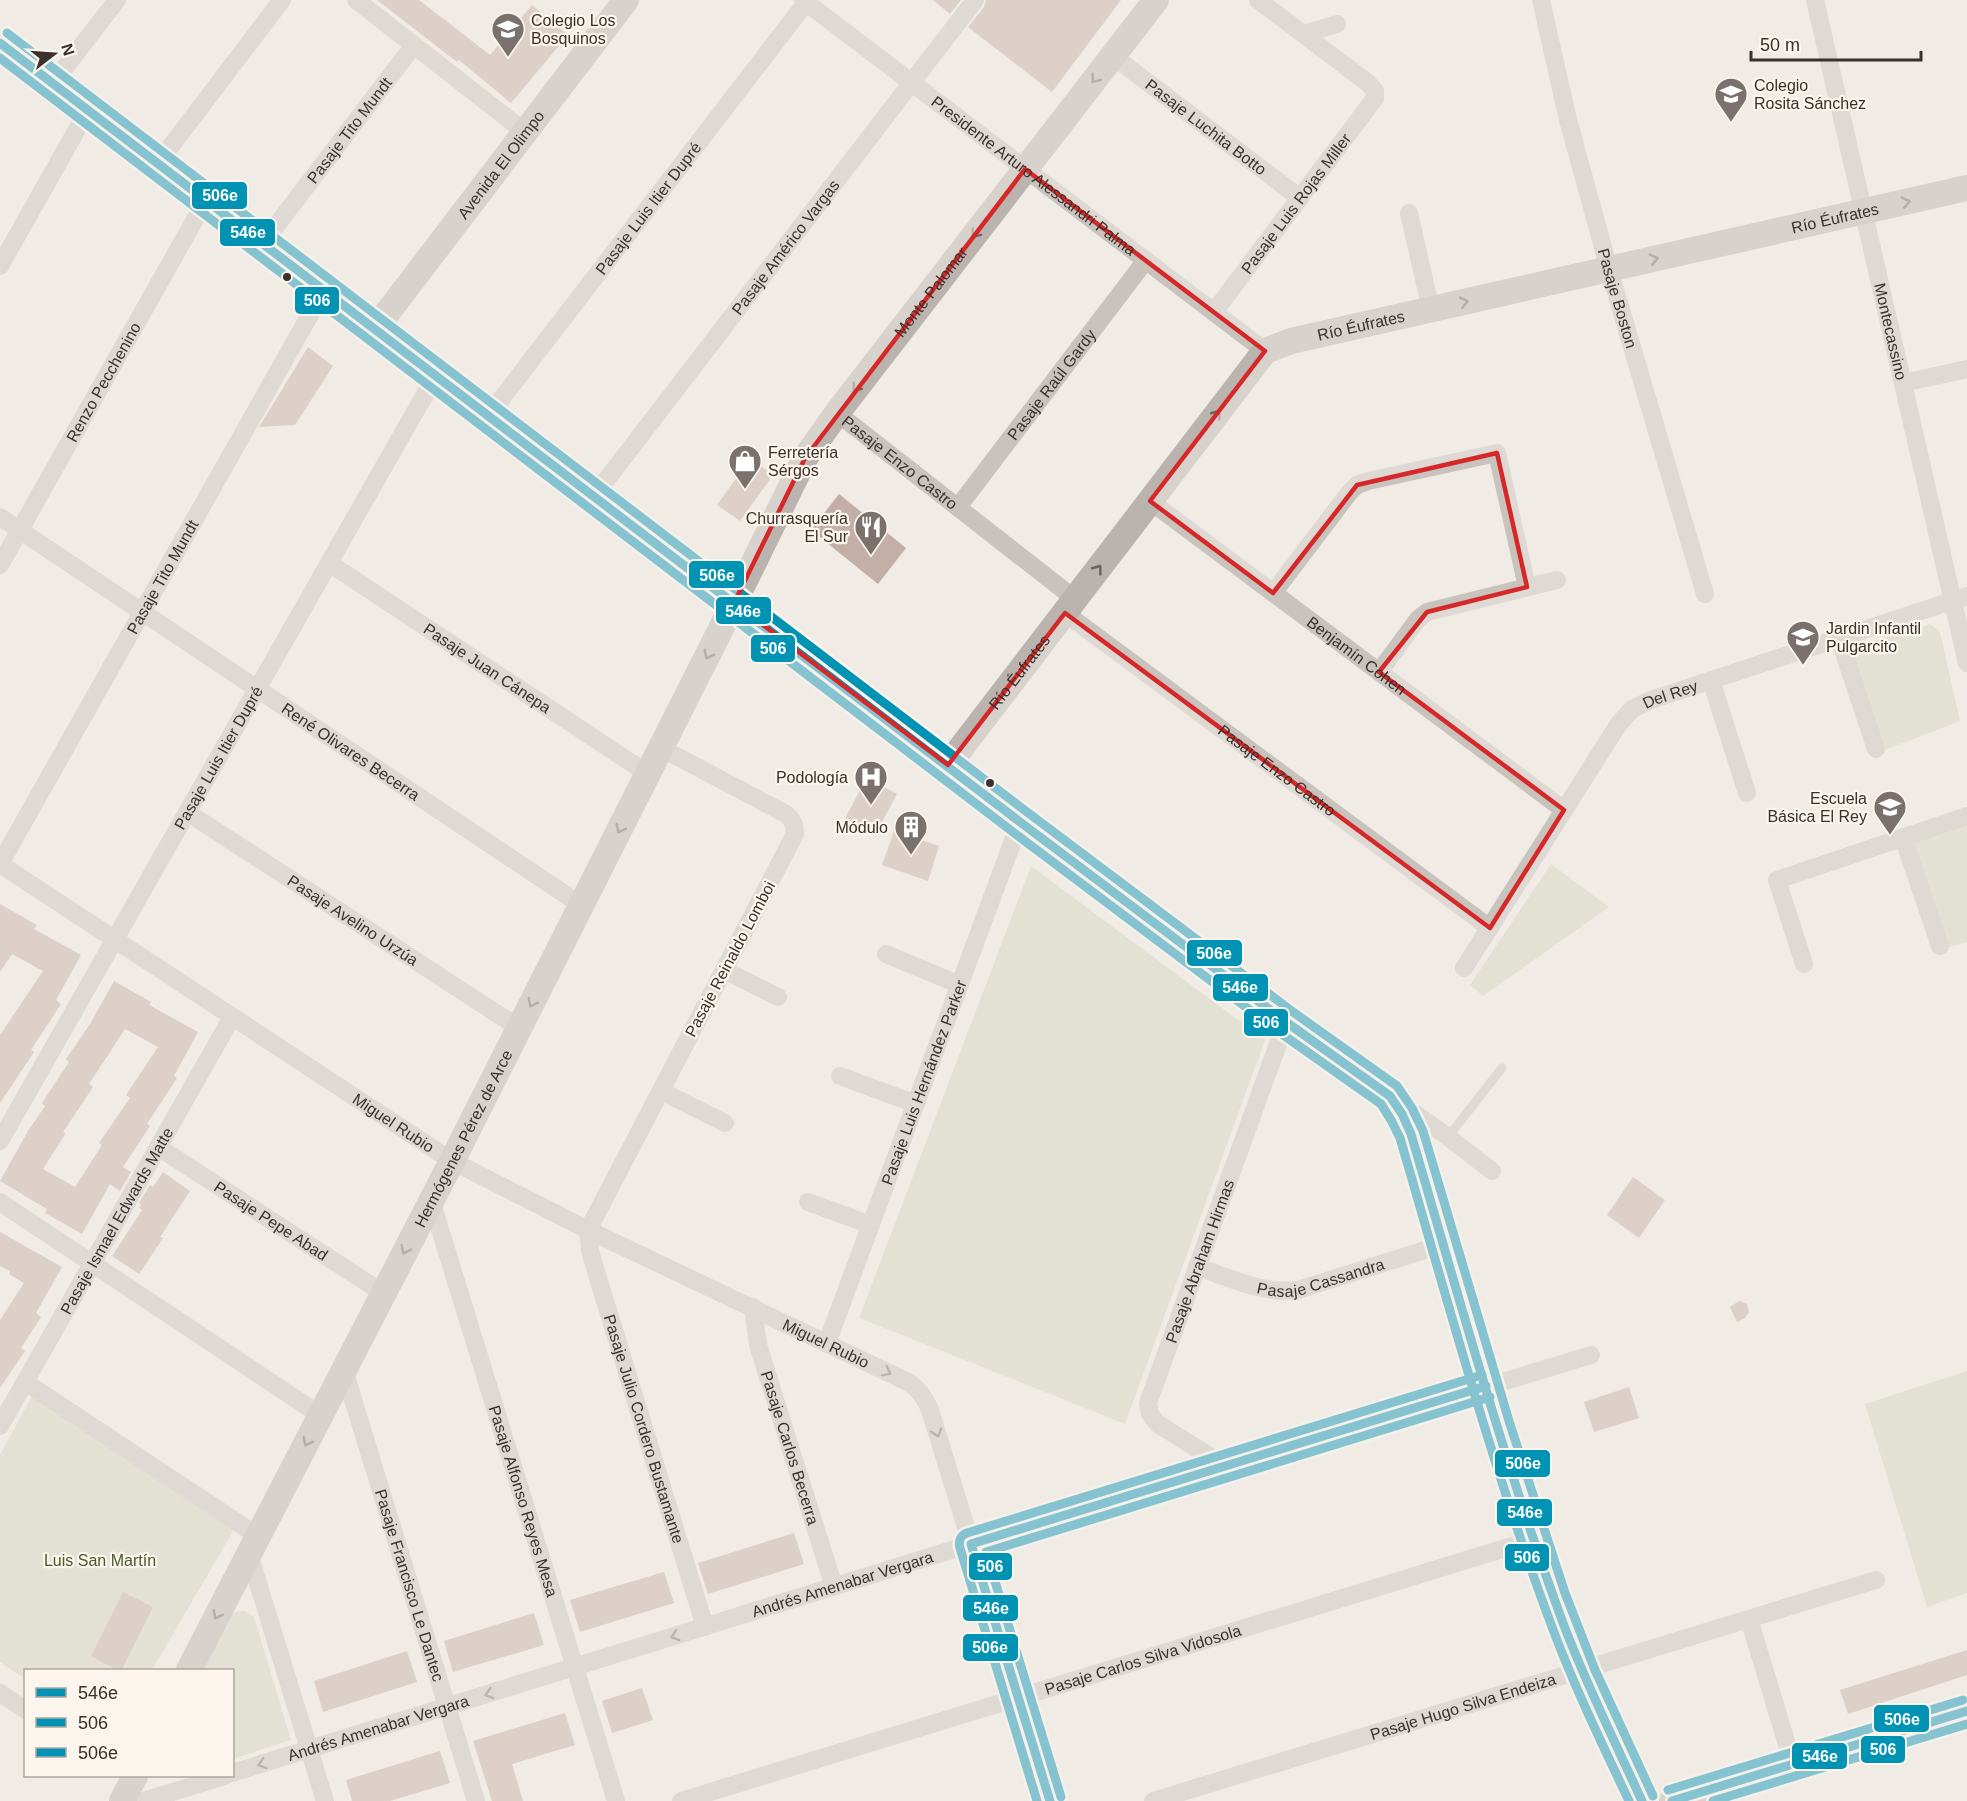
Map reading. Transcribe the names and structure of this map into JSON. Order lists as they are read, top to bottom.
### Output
{
  "streets": {
    "street": [
      "Pasaje Luchita Botto",
      "Pasaje Tito Mundt",
      "Avenida El Olimpo",
      "Presidente Arturo Alessandri Palma",
      "Pasaje Luis Rojas Miller",
      "Pasaje Luis Itier Dupré",
      "Río Éufrates",
      "Pasaje Américo Vargas",
      "Monte Palomar",
      "Pasaje Boston",
      "Montecassino",
      "Renzo Pecchenino",
      "Pasaje Raúl Gardy",
      "Pasaje Enzo Castro",
      "Benjamín Cohen",
      "Pasaje Juan Cánepa",
      "Del Rey",
      "René Olivares Becerra",
      "Pasaje Avelino Urzúa",
      "Pasaje Reinaldo Lomboi",
      "Pasaje Luis Hernández Parker",
      "Miguel Rubio",
      "Hermógenes Pérez de Arce",
      "Pasaje Pepe Abad",
      "Pasaje Ismael Edwards Matte",
      "Pasaje Abraham Hirmas",
      "Pasaje Cassandra",
      "Pasaje Julio Cordero Bustamante",
      "Pasaje Carlos Becerra",
      "Pasaje Alfonso Reyes Mesa",
      "Andrés Amenabar Vergara",
      "Pasaje Francisco Le Dantec",
      "Pasaje Carlos Silva Vidosola",
      "Pasaje Hugo Silva Endeiza"
    ]
  },
  "crossings": [
    ["Pasaje Luchita Botto", "Pasaje Luis Rojas Miller"],
    ["Pasaje Luchita Botto", "Monte Palomar"],
    ["Pasaje Tito Mundt", "René Olivares Becerra"],
    ["Pasaje Tito Mundt", "Miguel Rubio"],
    ["Presidente Arturo Alessandri Palma", "Pasaje Luis Rojas Miller"],
    ["Presidente Arturo Alessandri Palma", "Pasaje Luis Itier Dupré"],
    ["Presidente Arturo Alessandri Palma", "Río Éufrates"],
    ["Presidente Arturo Alessandri Palma", "Pasaje Américo Vargas"],
    ["Presidente Arturo Alessandri Palma", "Monte Palomar"],
    ["Presidente Arturo Alessandri Palma", "Pasaje Raúl Gardy"],
    ["Pasaje Luis Itier Dupré", "Pasaje Juan Cánepa"],
    ["Pasaje Luis Itier Dupré", "René Olivares Becerra"],
    ["Pasaje Luis Itier Dupré", "Pasaje Avelino Urzúa"],
    ["Pasaje Luis Itier Dupré", "Miguel Rubio"],
    ["Río Éufrates", "Pasaje Boston"],
    ["Río Éufrates", "Montecassino"],
    ["Río Éufrates", "Pasaje Enzo Castro"],
    ["Río Éufrates", "Benjamín Cohen"],
    ["Monte Palomar", "Pasaje Enzo Castro"],
    ["Monte Palomar", "Hermógenes Pérez de Arce"],
    ["Montecassino", "Del Rey"],
    ["Renzo Pecchenino", "René Olivares Becerra"],
    ["Pasaje Raúl Gardy", "Pasaje Enzo Castro"],
    ["Pasaje Enzo Castro", "Del Rey"],
    ["Benjamín Cohen", "Del Rey"],
    ["Pasaje Juan Cánepa", "Hermógenes Pérez de Arce"],
    ["René Olivares Becerra", "Hermógenes Pérez de Arce"],
    ["Pasaje Avelino Urzúa", "Hermógenes Pérez de Arce"],
    ["Pasaje Reinaldo Lomboi", "Miguel Rubio"],
    ["Pasaje Reinaldo Lomboi", "Hermógenes Pérez de Arce"],
    ["Pasaje Reinaldo Lomboi", "Pasaje Julio Cordero Bustamante"],
    ["Pasaje Luis Hernández Parker", "Miguel Rubio"],
    ["Miguel Rubio", "Hermógenes Pérez de Arce"],
    ["Miguel Rubio", "Pasaje Ismael Edwards Matte"],
    ["Miguel Rubio", "Pasaje Julio Cordero Bustamante"],
    ["Miguel Rubio", "Pasaje Carlos Becerra"],
    ["Miguel Rubio", "Andrés Amenabar Vergara"],
    ["Hermógenes Pérez de Arce", "Pasaje Pepe Abad"],
    ["Hermógenes Pérez de Arce", "Pasaje Alfonso Reyes Mesa"],
    ["Hermógenes Pérez de Arce", "Pasaje Francisco Le Dantec"],
    ["Pasaje Pepe Abad", "Pasaje Ismael Edwards Matte"],
    ["Pasaje Abraham Hirmas", "Pasaje Cassandra"],
    ["Pasaje Abraham Hirmas", "Andrés Amenabar Vergara"],
    ["Pasaje Julio Cordero Bustamante", "Andrés Amenabar Vergara"],
    ["Pasaje Carlos Becerra", "Andrés Amenabar Vergara"],
    ["Pasaje Alfonso Reyes Mesa", "Andrés Amenabar Vergara"],
    ["Andrés Amenabar Vergara", "Pasaje Francisco Le Dantec"]
  ],
  "one_way": ["Río Éufrates", "Monte Palomar", "Hermógenes Pérez de Arce"],
  "parks": ["Luis San Martín"],
  "places": {
    "school or university": [
      "Colegio Los Bosquinos",
      "Colegio Rosita Sánchez",
      "Jardin Infantil Pulgarcito",
      "Escuela Básica El Rey"
    ],
    "shop": ["Ferretería Sérgos"],
    "restaurant": ["Churrasquería El Sur"],
    "hospital": ["Podología"],
    "building": ["Módulo"]
  },
  "lines": ["transit line 506e", "transit line 546e", "transit line 506"],
  "legend": ["546e", "506", "506e"],
  "scale_bar": "50 m",
  "north": "right"
}
